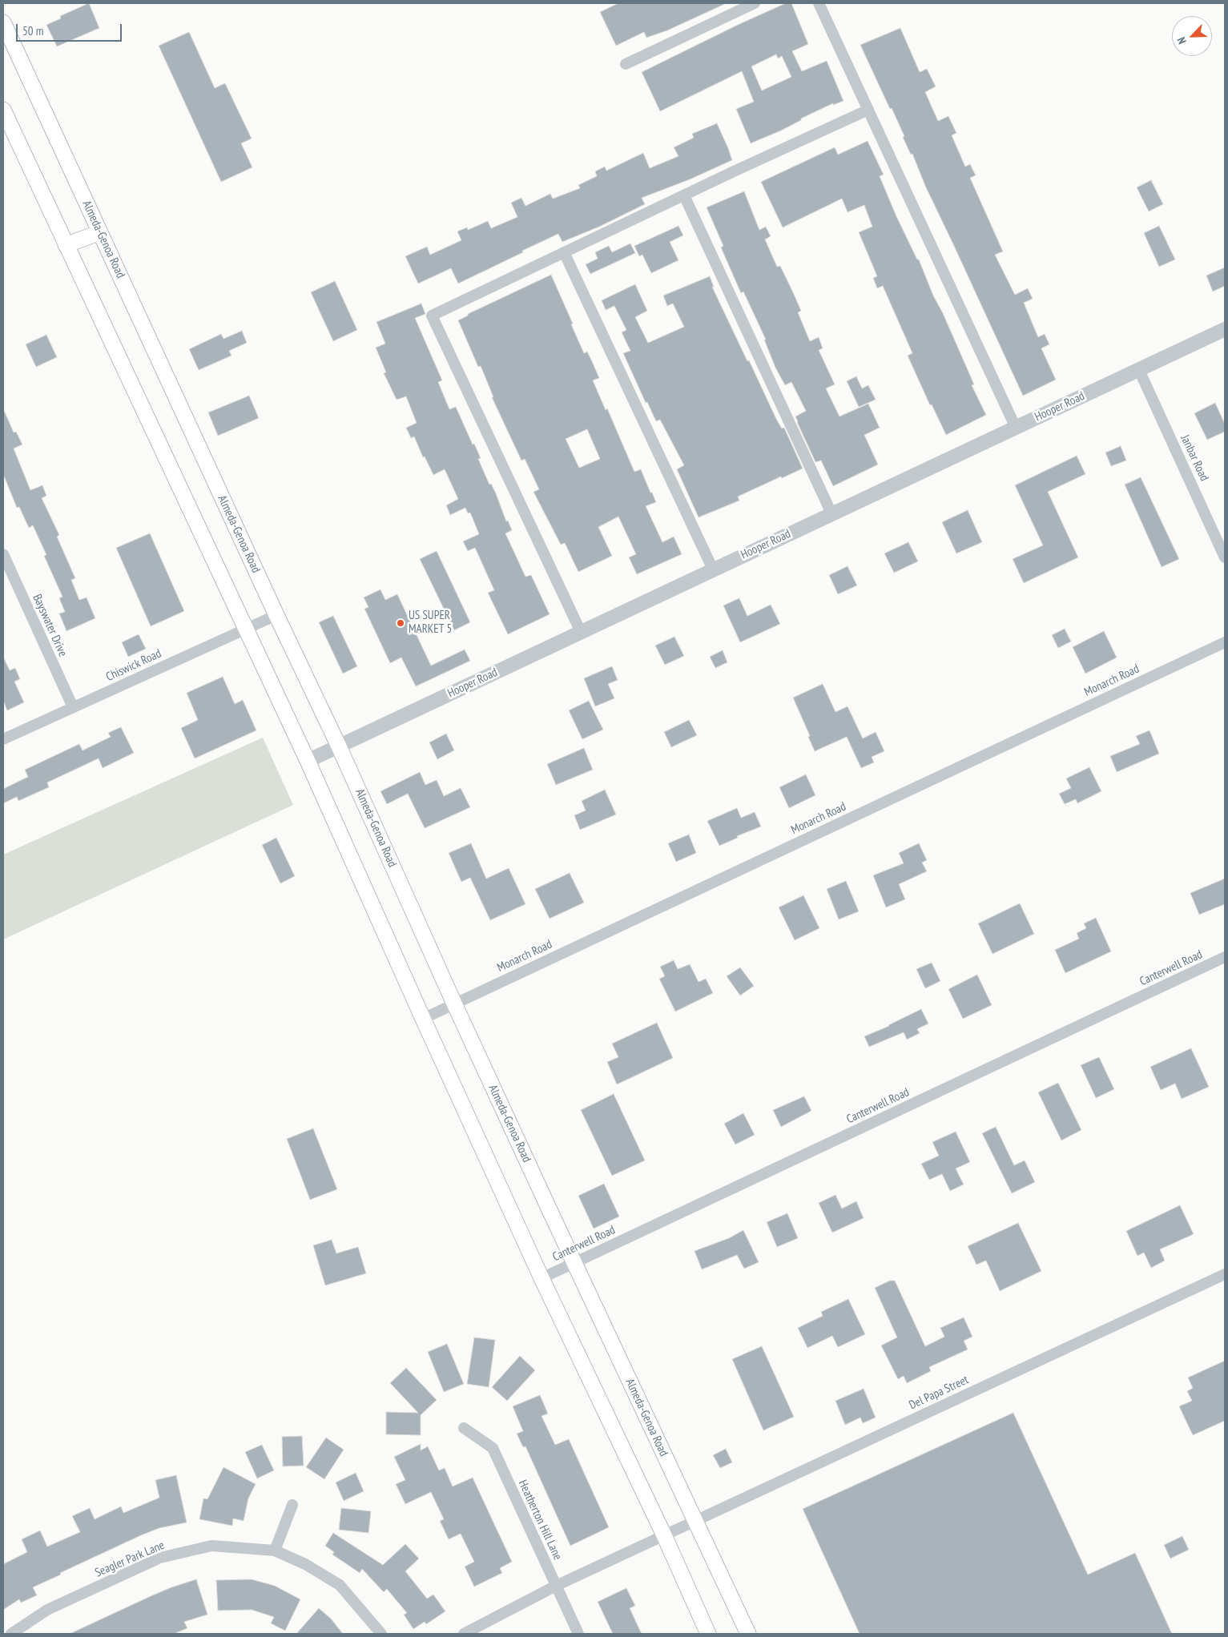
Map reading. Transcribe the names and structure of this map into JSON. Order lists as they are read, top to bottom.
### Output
{
  "streets": {
    "main road": ["Almeda-Genoa Road"],
    "street": [
      "Hooper Road",
      "Janbar Road",
      "Bayswater Drive",
      "Chiswick Road",
      "Monarch Road",
      "Canterwell Road",
      "Del Papa Street",
      "Heatherton Hill Lane",
      "Seagler Park Lane"
    ]
  },
  "crossings": [
    ["Almeda-Genoa Road", "Hooper Road"],
    ["Almeda-Genoa Road", "Chiswick Road"],
    ["Almeda-Genoa Road", "Monarch Road"],
    ["Almeda-Genoa Road", "Canterwell Road"],
    ["Almeda-Genoa Road", "Del Papa Street"],
    ["Hooper Road", "Janbar Road"],
    ["Bayswater Drive", "Chiswick Road"],
    ["Del Papa Street", "Heatherton Hill Lane"]
  ],
  "places": ["US SUPER MARKET 5"],
  "scale_bar": "50 m",
  "north": "bottom left"
}
